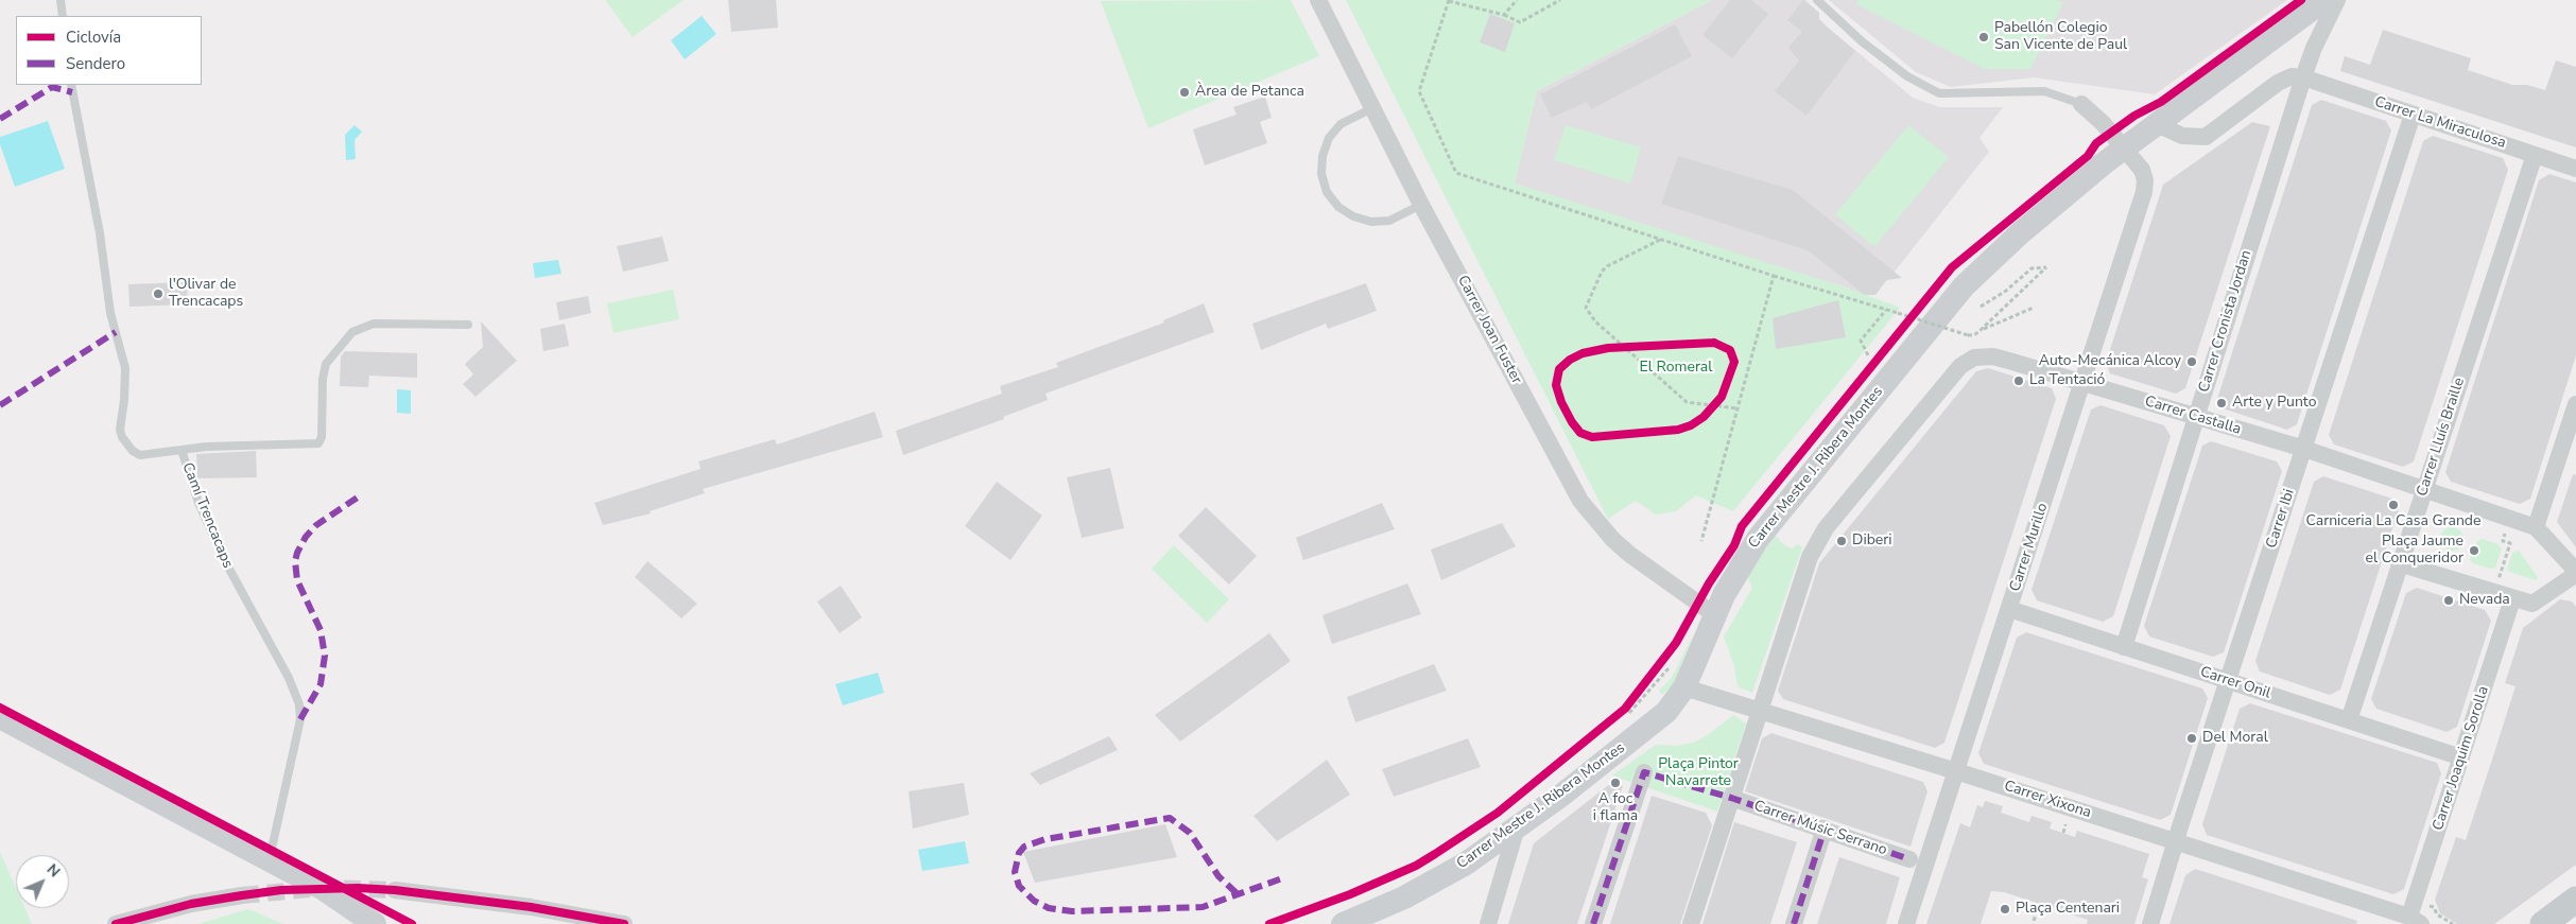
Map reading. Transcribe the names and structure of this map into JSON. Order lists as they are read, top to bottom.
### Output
{
  "streets": {
    "street": [
      "Carrer La Miraculosa",
      "Carrer Cronista Jordan",
      "Carrer Joan Fuster",
      "Carrer Castalla",
      "Carrer Lluís Braille",
      "Carrer Mestre J. Ribera Montes",
      "Carrer Ibi",
      "Carrer Murillo",
      "Carrer Onil",
      "Carrer Joaquim Sorolla",
      "Carrer Xixona",
      "Carrer Músic Serrano"
    ],
    "lane": ["Camí Trencacaps"]
  },
  "crossings": [
    ["Carrer La Miraculosa", "Carrer Cronista Jordan"],
    ["Carrer La Miraculosa", "Carrer Lluís Braille"],
    ["Carrer La Miraculosa", "Carrer Ibi"],
    ["Carrer Cronista Jordan", "Carrer Castalla"],
    ["Carrer Cronista Jordan", "Carrer Onil"],
    ["Carrer Joan Fuster", "Carrer Mestre J. Ribera Montes"],
    ["Carrer Castalla", "Carrer Lluís Braille"],
    ["Carrer Castalla", "Carrer Ibi"],
    ["Carrer Castalla", "Carrer Murillo"],
    ["Carrer Castalla", "Carrer Xixona"],
    ["Carrer Lluís Braille", "Carrer Onil"],
    ["Carrer Mestre J. Ribera Montes", "Carrer Xixona"],
    ["Carrer Ibi", "Carrer Onil"],
    ["Carrer Ibi", "Carrer Xixona"],
    ["Carrer Murillo", "Carrer Onil"],
    ["Carrer Murillo", "Carrer Xixona"],
    ["Carrer Onil", "Carrer Joaquim Sorolla"],
    ["Carrer Joaquim Sorolla", "Carrer Xixona"]
  ],
  "parks": ["El Romeral", "Plaça Pintor Navarrete"],
  "places": [
    "Pabellón Colegio San Vicente de Paul",
    "Àrea de Petanca",
    "l'Olivar de Trencacaps",
    "Auto-Mecánica Alcoy",
    "La Tentació",
    "Arte y Punto",
    "Carniceria La Casa Grande",
    "Diberi",
    "Plaça Jaume el Conqueridor",
    "Nevada",
    "Del Moral",
    "A foc i flama",
    "Plaça Centenari"
  ],
  "legend": ["Ciclovía", "Sendero"],
  "north": "top right"
}
